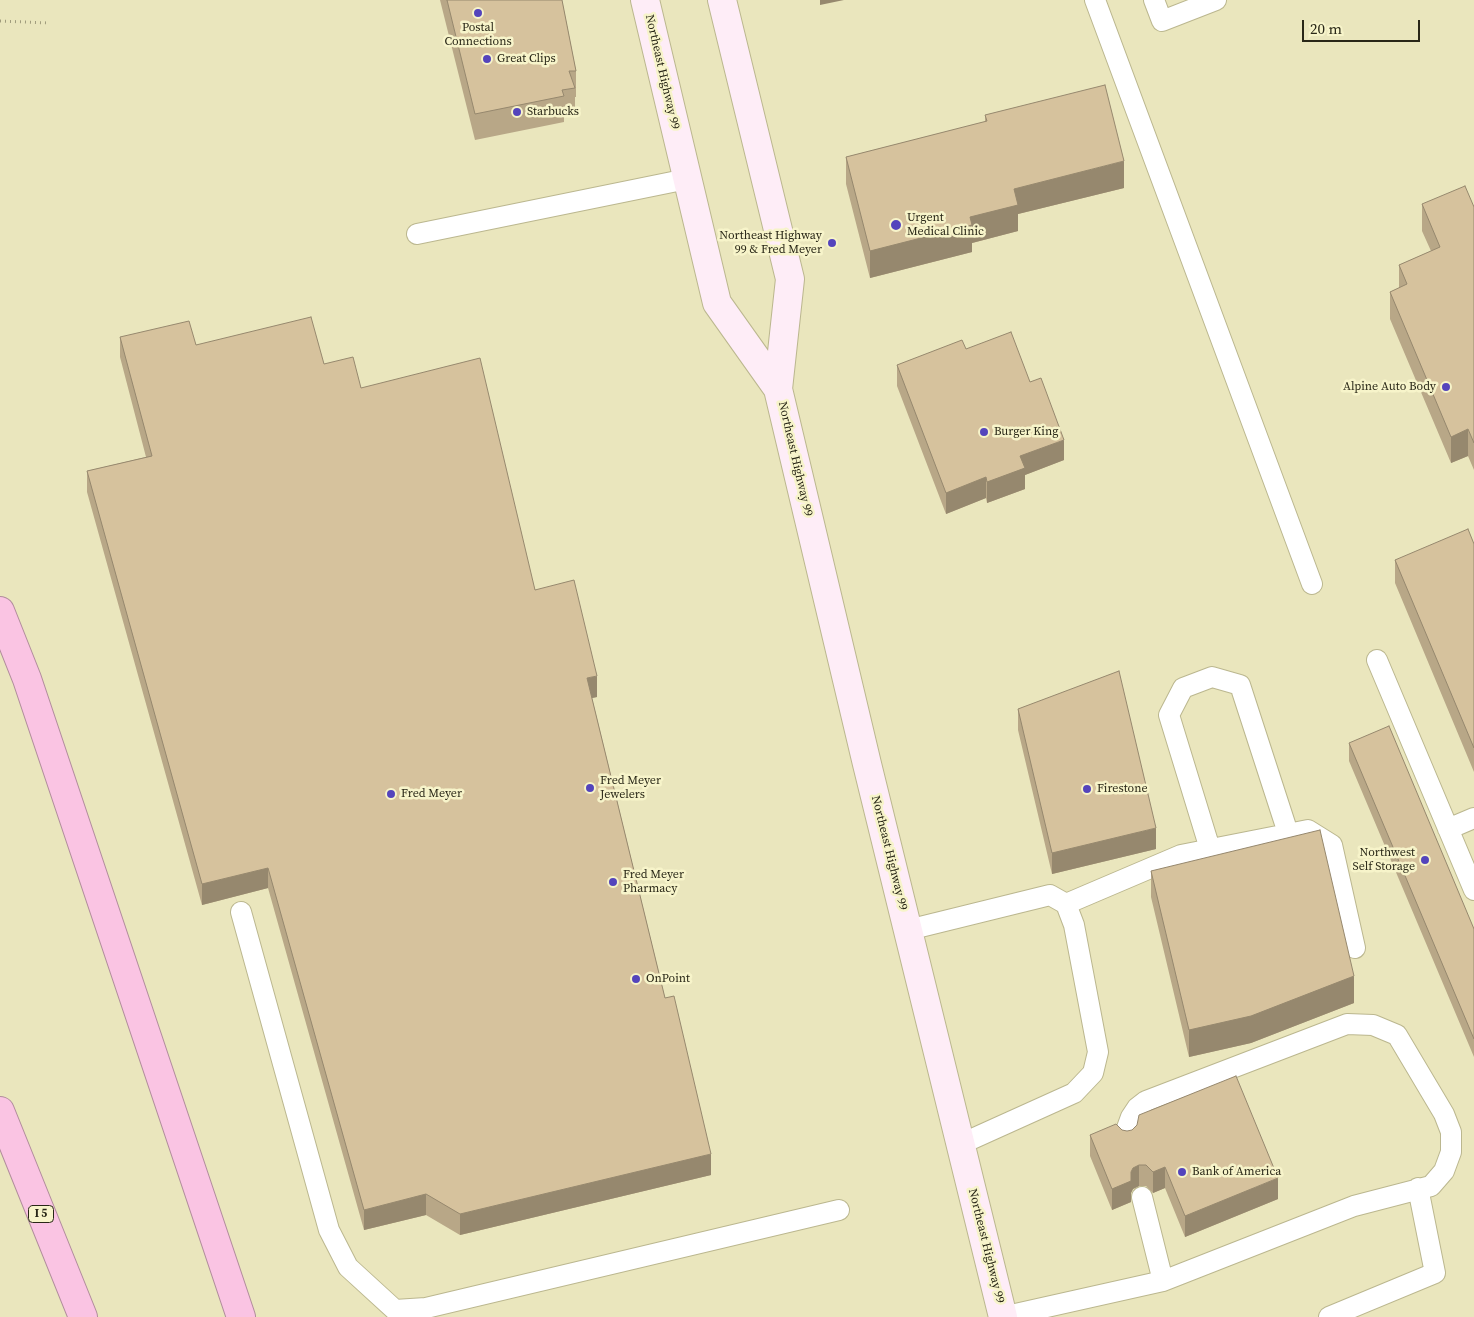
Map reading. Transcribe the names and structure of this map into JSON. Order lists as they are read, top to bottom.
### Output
{
  "streets": {
    "highway": ["I 5"],
    "main road": ["Northeast Highway 99"]
  },
  "places": [
    "Postal Connections",
    "Great Clips",
    "Starbucks",
    "Urgent Medical Clinic",
    "Northeast Highway 99 & Fred Meyer",
    "Alpine Auto Body",
    "Burger King",
    "Fred Meyer Jewelers",
    "Firestone",
    "Fred Meyer",
    "Northwest Self Storage",
    "Fred Meyer Pharmacy",
    "OnPoint",
    "Bank of America"
  ],
  "scale_bar": "20 m"
}
